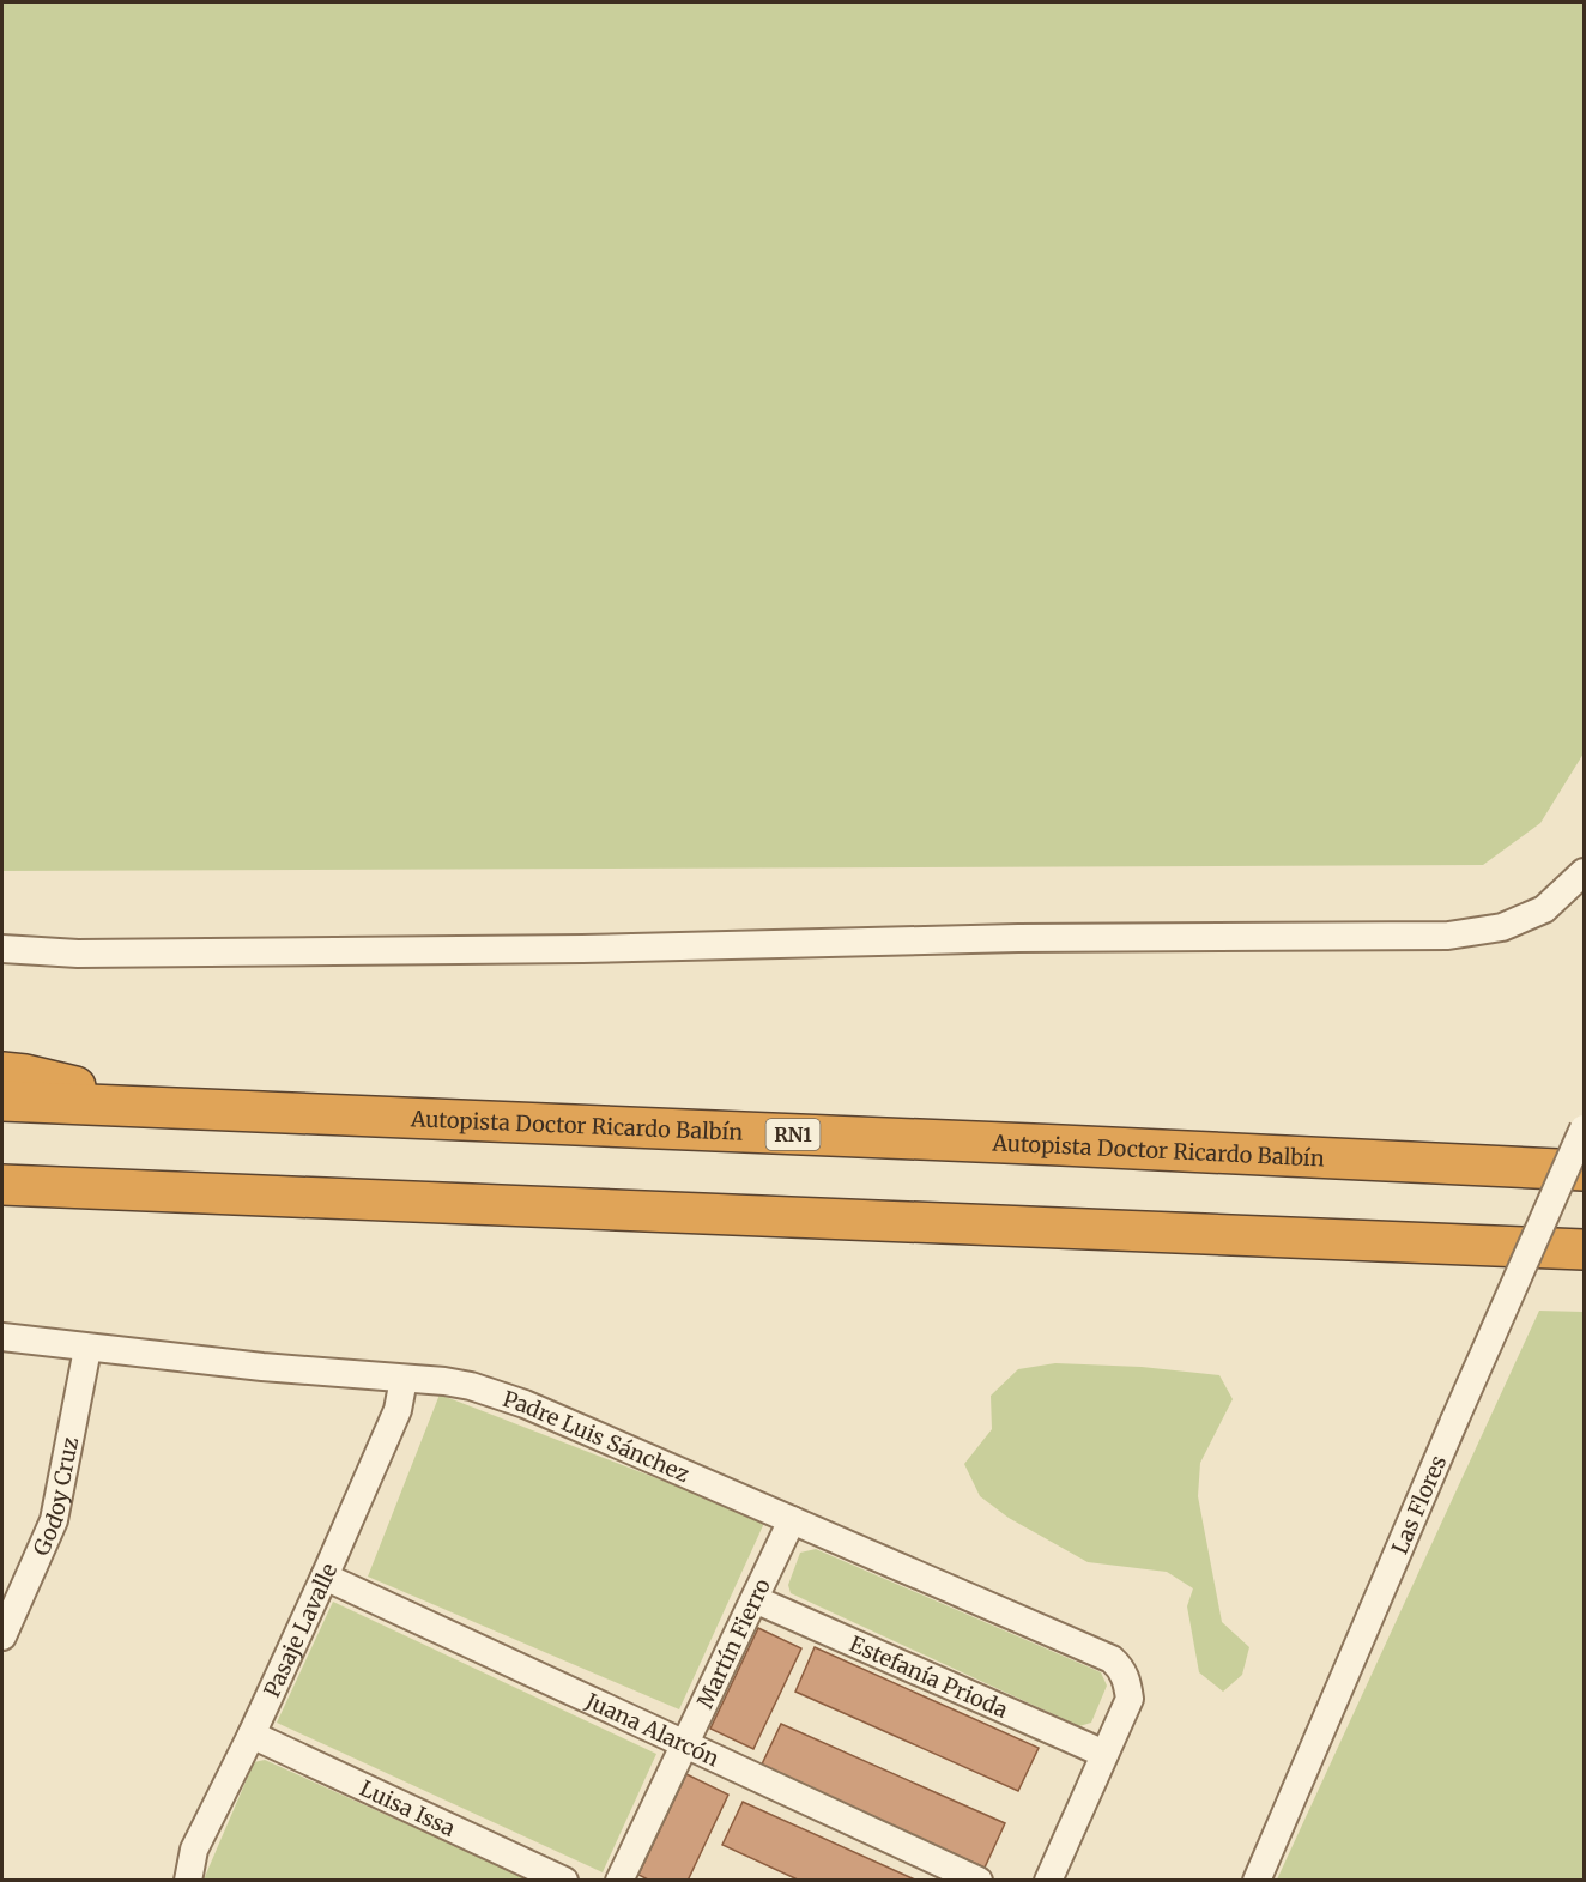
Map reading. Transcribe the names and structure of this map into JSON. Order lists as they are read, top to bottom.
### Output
{
  "streets": {
    "highway": ["Autopista Doctor Ricardo Balbín", "RN1"],
    "street": [
      "Padre Luis Sánchez",
      "Godoy Cruz",
      "Las Flores",
      "Pasaje Lavalle",
      "Martín Fierro",
      "Estefanía Prioda",
      "Juana Alarcón",
      "Luisa Issa"
    ]
  },
  "crossings": [
    ["Padre Luis Sánchez", "Godoy Cruz"],
    ["Padre Luis Sánchez", "Pasaje Lavalle"],
    ["Padre Luis Sánchez", "Martín Fierro"],
    ["Padre Luis Sánchez", "Estefanía Prioda"],
    ["Pasaje Lavalle", "Juana Alarcón"],
    ["Pasaje Lavalle", "Luisa Issa"],
    ["Martín Fierro", "Estefanía Prioda"],
    ["Martín Fierro", "Juana Alarcón"]
  ]
}
